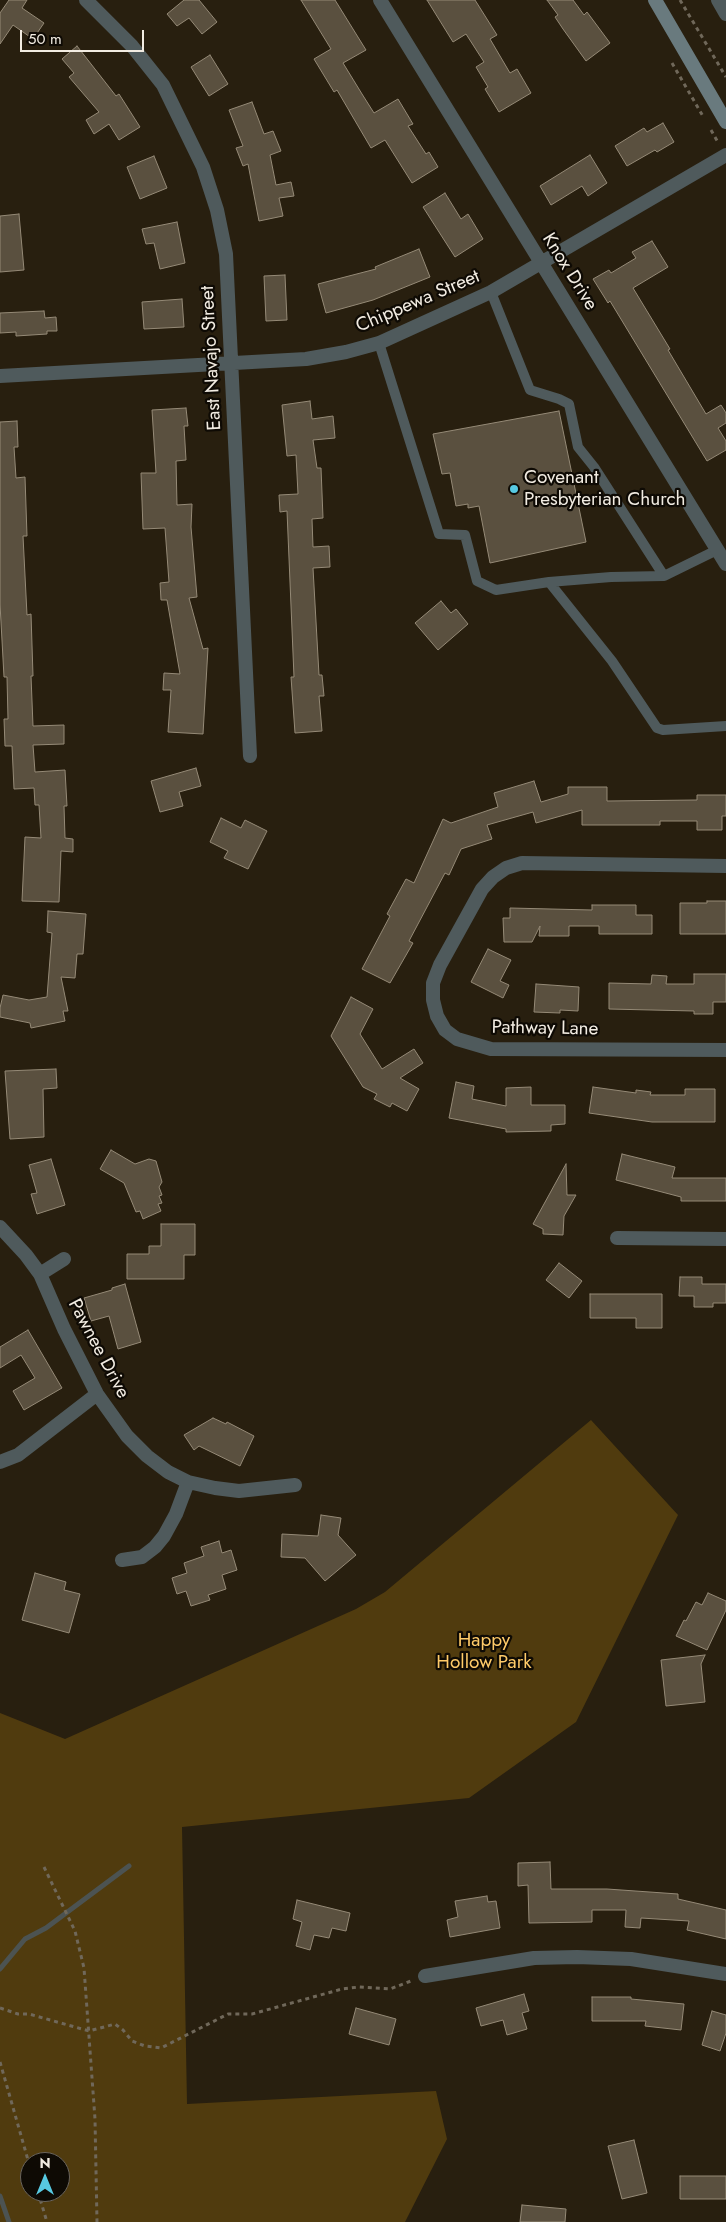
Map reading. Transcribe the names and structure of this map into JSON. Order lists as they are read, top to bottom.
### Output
{
  "streets": {
    "street": [
      "Knox Drive",
      "Chippewa Street",
      "East Navajo Street",
      "Pathway Lane",
      "Pawnee Drive"
    ]
  },
  "crossings": [
    ["Knox Drive", "Chippewa Street"],
    ["Chippewa Street", "East Navajo Street"]
  ],
  "parks": ["Happy Hollow Park"],
  "places": ["Covenant Presbyterian Church"],
  "scale_bar": "50 m",
  "north": "top"
}
